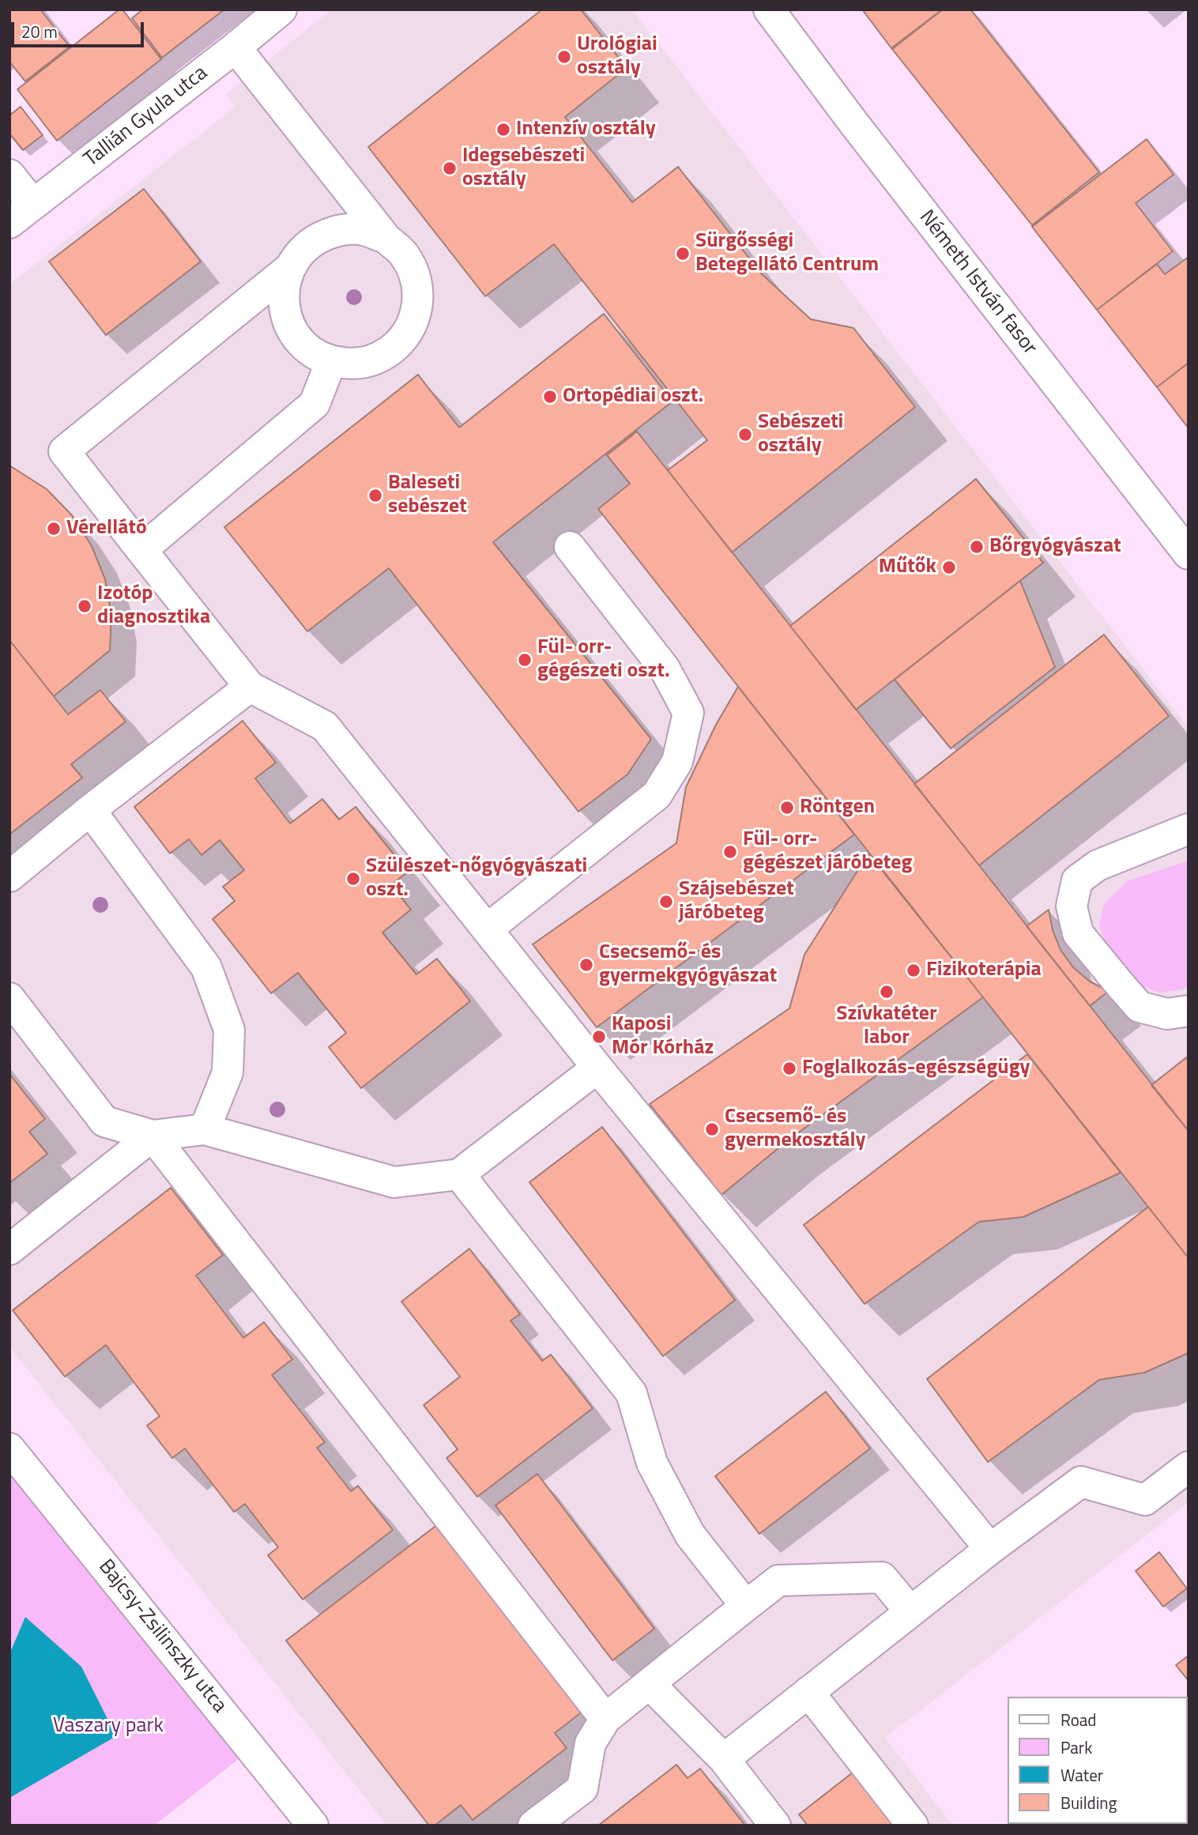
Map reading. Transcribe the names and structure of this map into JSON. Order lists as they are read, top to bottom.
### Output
{
  "streets": {
    "street": ["Tallián Gyula utca", "Németh István fasor", "Bajcsy-Zsilinszky utca"]
  },
  "parks": ["Vaszary park"],
  "places": [
    "Urológiai osztály",
    "Intenzív osztály",
    "Idegsebészeti osztály",
    "Sürgősségi Betegellátó Centrum",
    "Ortopédiai oszt.",
    "Sebészeti osztály",
    "Baleseti sebészet",
    "Vérellátó",
    "Bőrgyógyászat",
    "Műtők",
    "Izotóp diagnosztika",
    "Fül- orr- gégészeti oszt.",
    "Röntgen",
    "Fül- orr- gégészet járóbeteg",
    "Szülészet-nőgyógyászati oszt.",
    "Szájsebészet járóbeteg",
    "Csecsemő- és gyermekgyógyászat",
    "Fizikoterápia",
    "Szívkatéter labor",
    "Kaposi Mór Kórház",
    "Foglalkozás-egészségügy",
    "Csecsemő- és gyermekosztály"
  ],
  "legend": [
    "Road",
    "Park",
    "Water",
    "Building"
  ],
  "scale_bar": "20 m"
}
